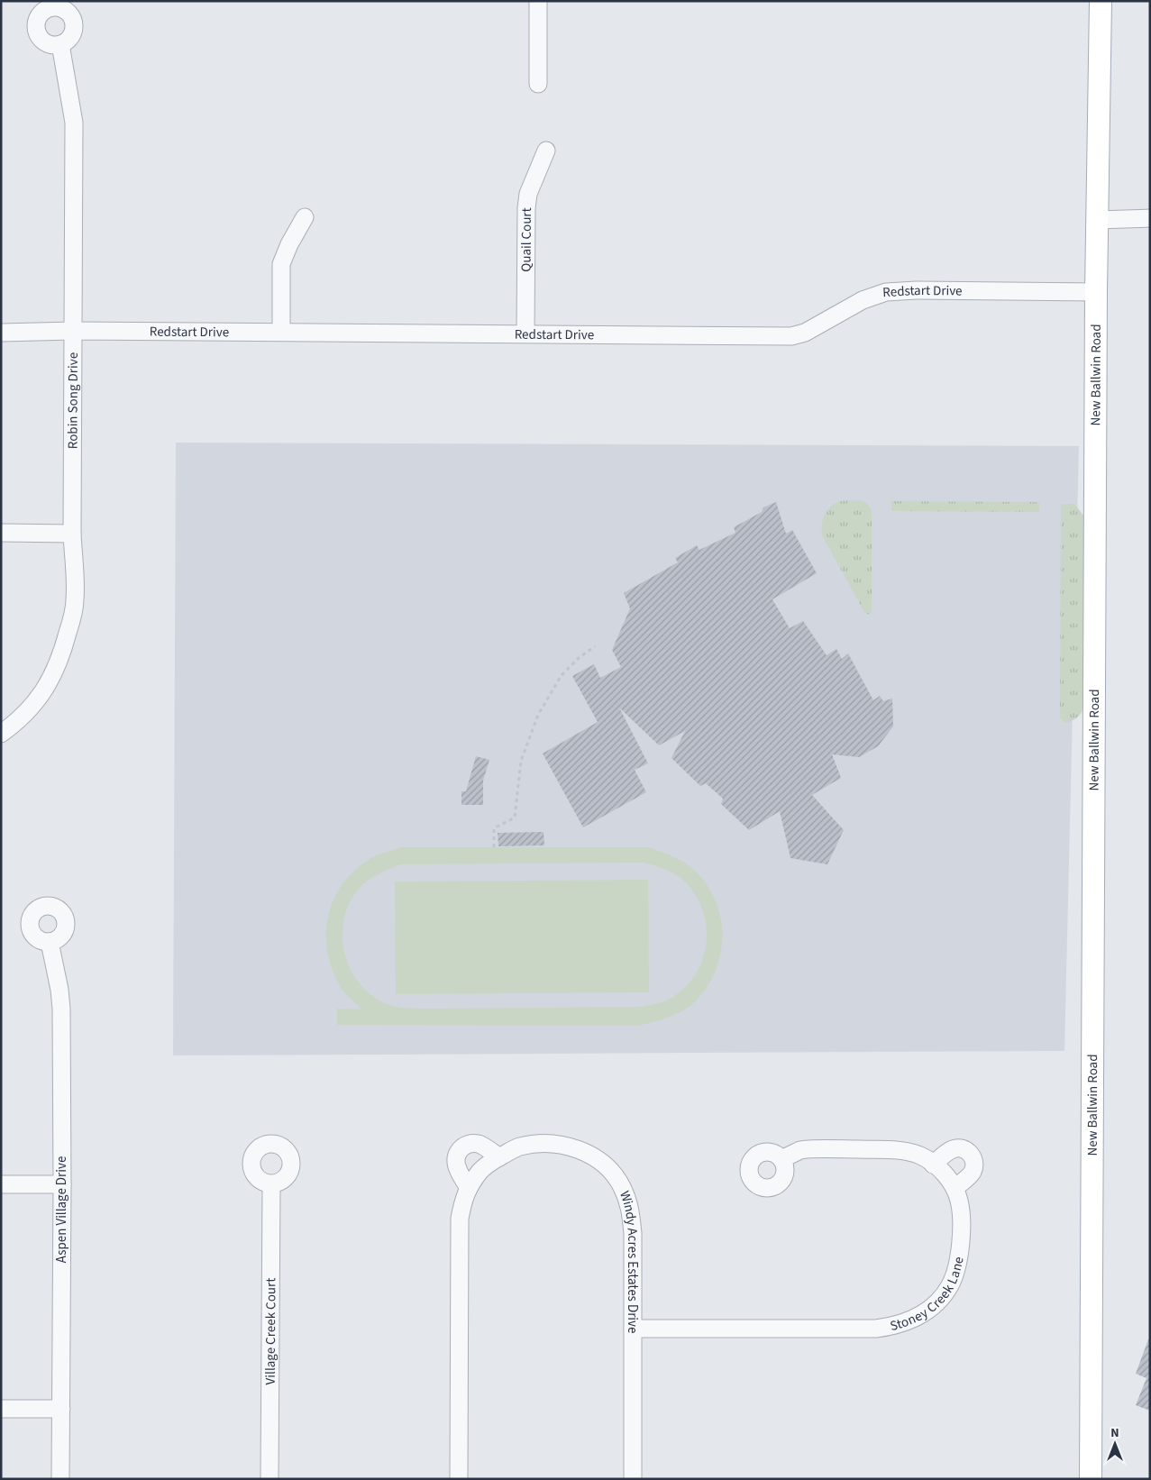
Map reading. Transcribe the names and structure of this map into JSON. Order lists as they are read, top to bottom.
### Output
{
  "streets": {
    "main road": ["New Ballwin Road"],
    "street": [
      "Quail Court",
      "Redstart Drive",
      "Robin Song Drive",
      "Aspen Village Drive",
      "Windy Acres Estates Drive",
      "Stoney Creek Lane",
      "Village Creek Court"
    ]
  },
  "crossings": [
    ["Quail Court", "Redstart Drive"],
    ["Redstart Drive", "New Ballwin Road"],
    ["Redstart Drive", "Robin Song Drive"],
    ["Windy Acres Estates Drive", "Stoney Creek Lane"]
  ],
  "north": "top"
}
